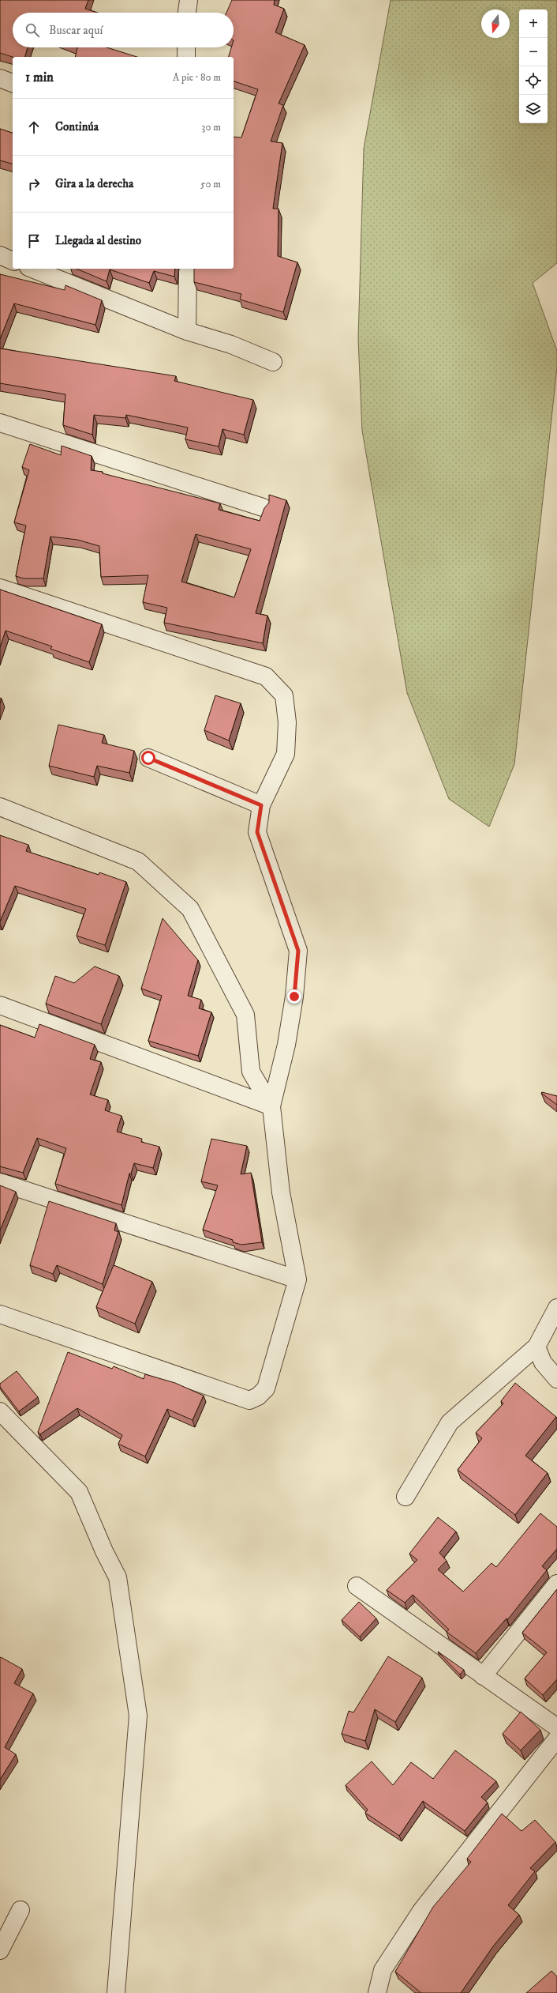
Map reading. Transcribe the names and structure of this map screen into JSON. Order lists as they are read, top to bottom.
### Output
{
  "north": "bottom",
  "page": {
    "map_buttons": ["+", "−"],
    "search": "Buscar aquí",
    "heading": ["1 min", "A pie · 80 m"],
    "list": [
      ["Continúa", "30 m"],
      ["Gira a la derecha", "50 m"],
      "Llegada al destino"
    ]
  }
}
